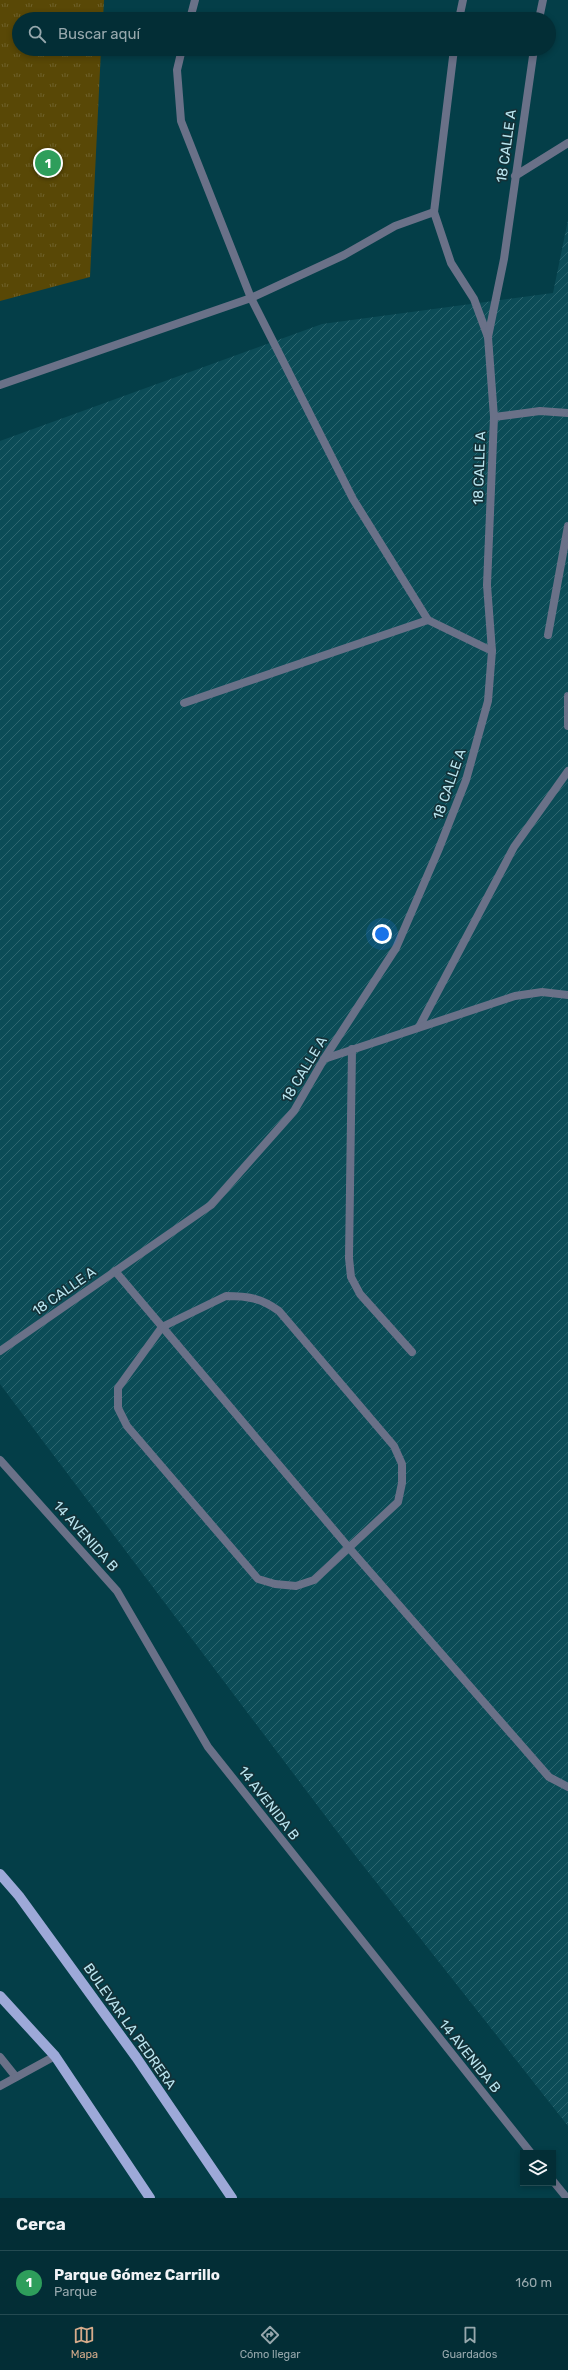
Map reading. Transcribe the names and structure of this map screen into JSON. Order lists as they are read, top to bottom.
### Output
{
  "streets": {
    "main road": ["BULEVAR LA PEDRERA"],
    "street": ["18 CALLE A", "14 AVENIDA B"]
  },
  "page": {
    "search": "Buscar aquí",
    "pins": "1",
    "heading": "Cerca",
    "list": [
      {
        "mark": "1",
        "name": "Parque Gómez Carrillo",
        "note": "Parque",
        "value": "160 m"
      }
    ],
    "nav": ["Mapa", "Cómo llegar", "Guardados"]
  }
}
